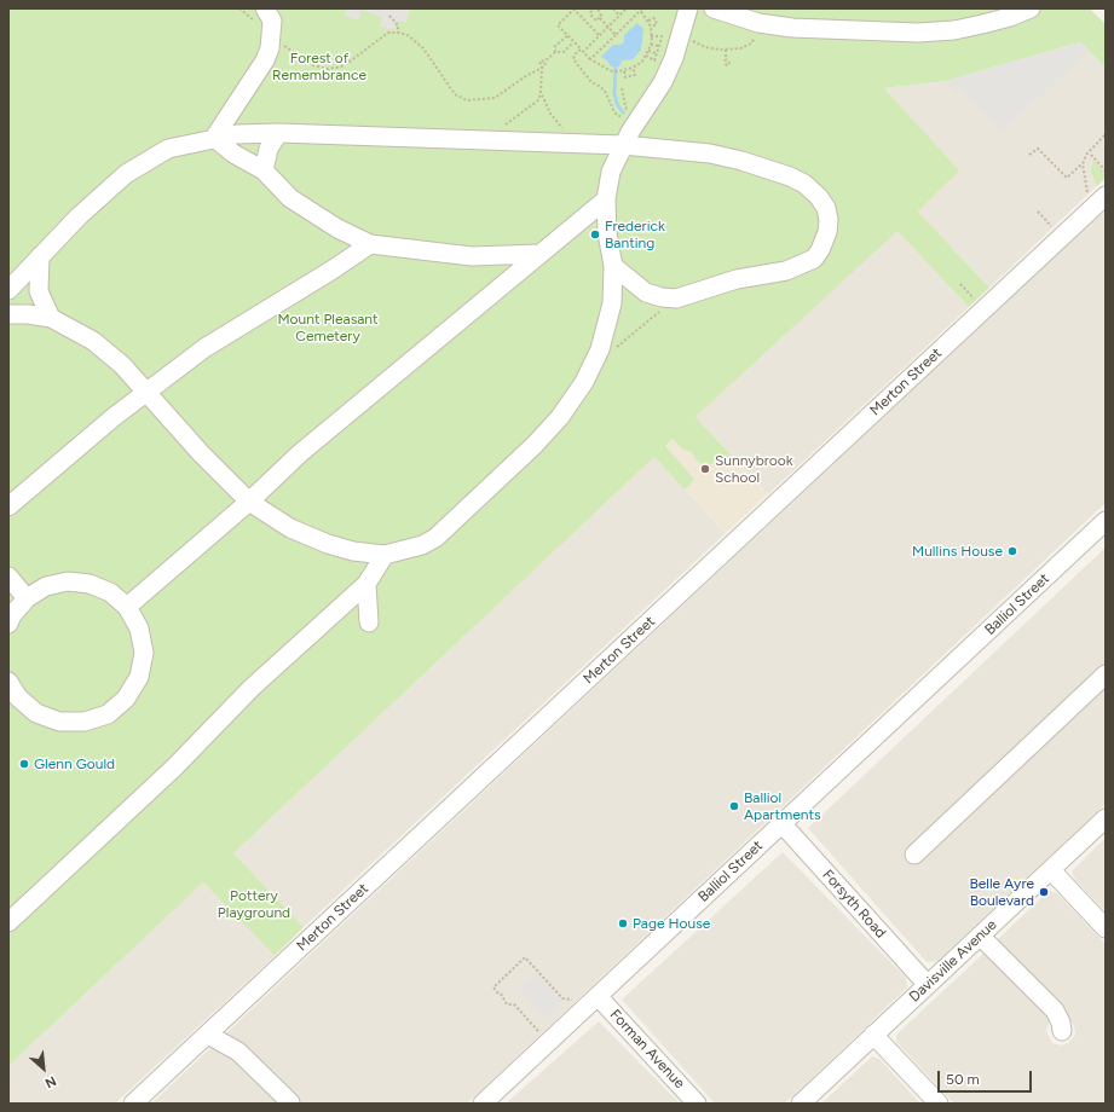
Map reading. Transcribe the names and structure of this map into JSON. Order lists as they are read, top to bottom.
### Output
{
  "streets": {
    "street": [
      "Merton Street",
      "Balliol Street",
      "Forsyth Road",
      "Davisville Avenue",
      "Forman Avenue"
    ]
  },
  "crossings": [
    ["Balliol Street", "Forsyth Road"],
    ["Balliol Street", "Forman Avenue"],
    ["Forsyth Road", "Davisville Avenue"]
  ],
  "parks": ["Forest of Remembrance", "Mount Pleasant Cemetery", "Pottery Playground"],
  "places": [
    "Frederick Banting",
    "Sunnybrook School",
    "Mullins House",
    "Glenn Gould",
    "Balliol Apartments",
    "Belle Ayre Boulevard",
    "Page House"
  ],
  "scale_bar": "50 m",
  "north": "bottom right"
}
